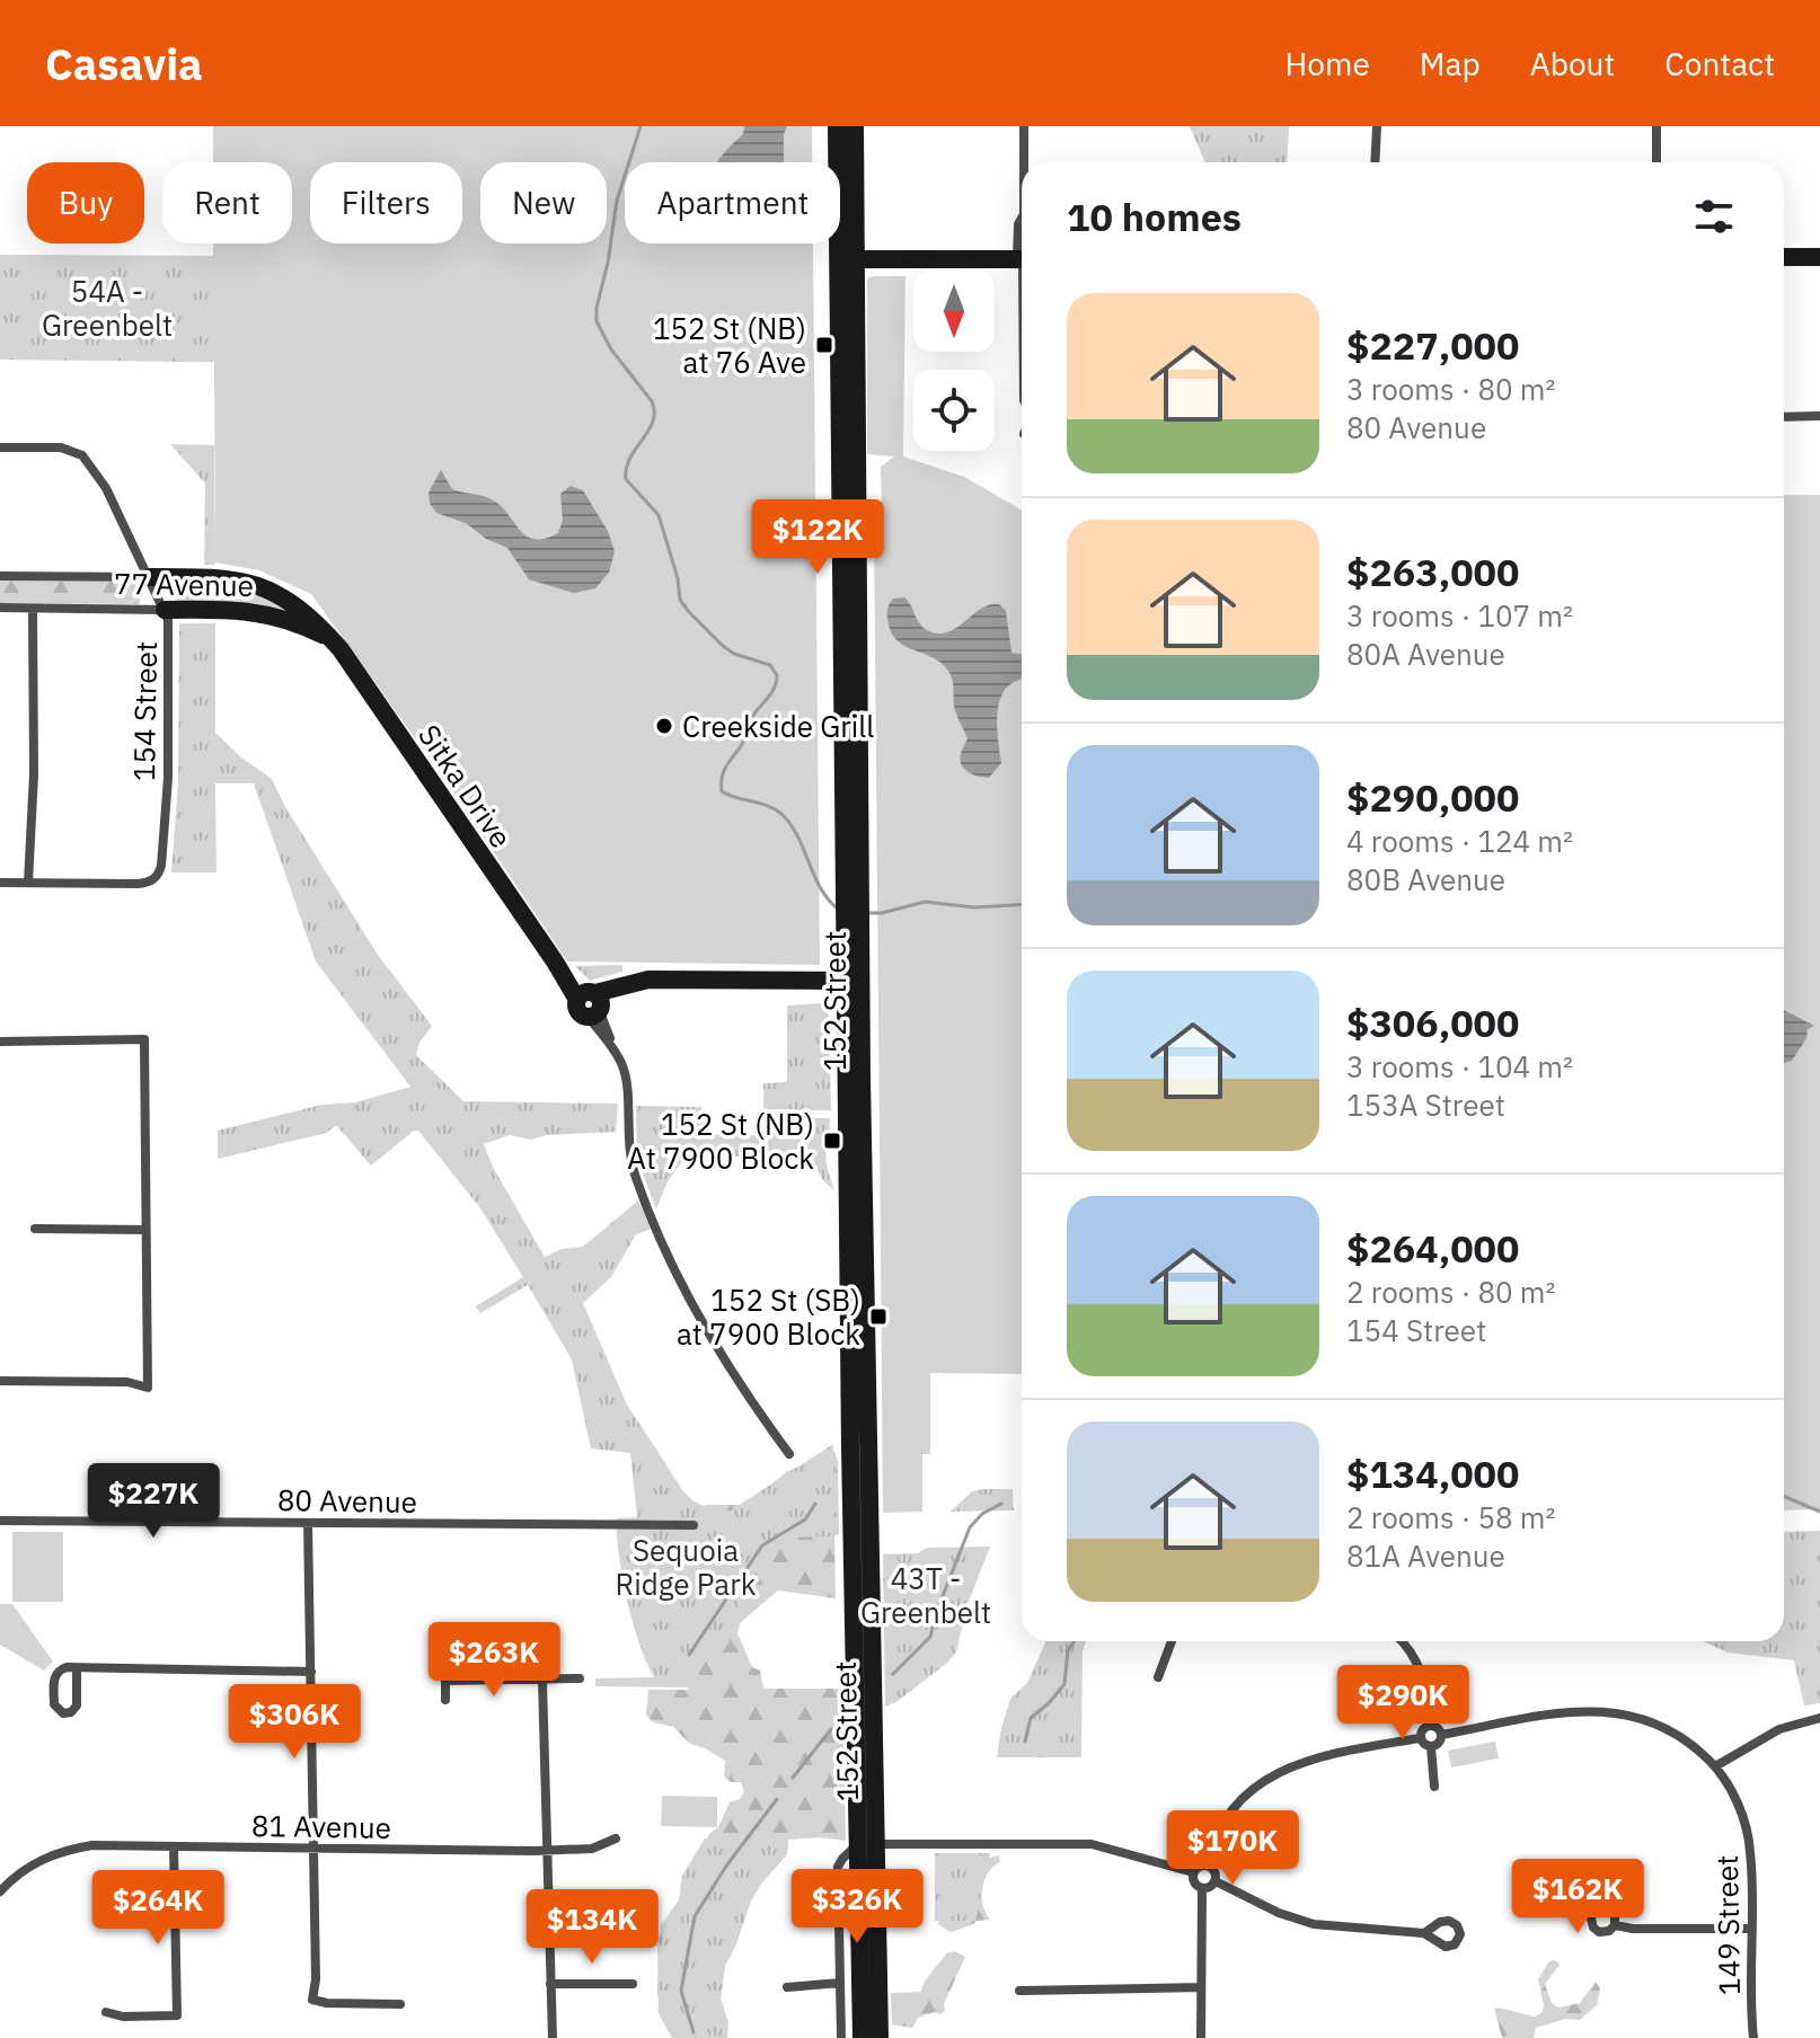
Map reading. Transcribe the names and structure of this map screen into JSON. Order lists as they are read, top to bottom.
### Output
{
  "streets": {
    "main road": ["77 Avenue", "Sitka Drive", "152 Street"],
    "street": [
      "154 Street",
      "80 Avenue",
      "81 Avenue",
      "149 Street"
    ]
  },
  "crossings": [
    ["77 Avenue", "154 Street"],
    ["77 Avenue", "Sitka Drive"]
  ],
  "parks": ["54A - Greenbelt", "Sequoia Ridge Park", "43T - Greenbelt"],
  "places": {
    "transit": ["152 St (NB) at 76 Ave", "152 St (NB) At 7900 Block", "152 St (SB) at 7900 Block"],
    "other": ["Creekside Grill"]
  },
  "north": "bottom",
  "page": {
    "header": "Casavia",
    "nav": [
      "Home",
      "Map",
      "About",
      "Contact"
    ],
    "chip": [
      "Buy",
      "Rent",
      "Filters",
      "New",
      "Apartment"
    ],
    "heading": "10 homes",
    "list": [
      {
        "name": "$227,000",
        "note": "3 rooms · 80 m² · 80 Avenue"
      },
      {
        "name": "$263,000",
        "note": "3 rooms · 107 m² · 80A Avenue"
      },
      {
        "name": "$290,000",
        "note": "4 rooms · 124 m² · 80B Avenue"
      },
      {
        "name": "$306,000",
        "note": "3 rooms · 104 m² · 153A Street"
      },
      {
        "name": "$264,000",
        "note": "2 rooms · 80 m² · 154 Street"
      },
      {
        "name": "$134,000",
        "note": "2 rooms · 58 m² · 81A Avenue"
      }
    ],
    "price": [
      "$122K",
      "$227K",
      "$263K",
      "$290K",
      "$306K",
      "$170K",
      "$162K",
      "$326K",
      "$264K",
      "$134K"
    ]
  }
}
